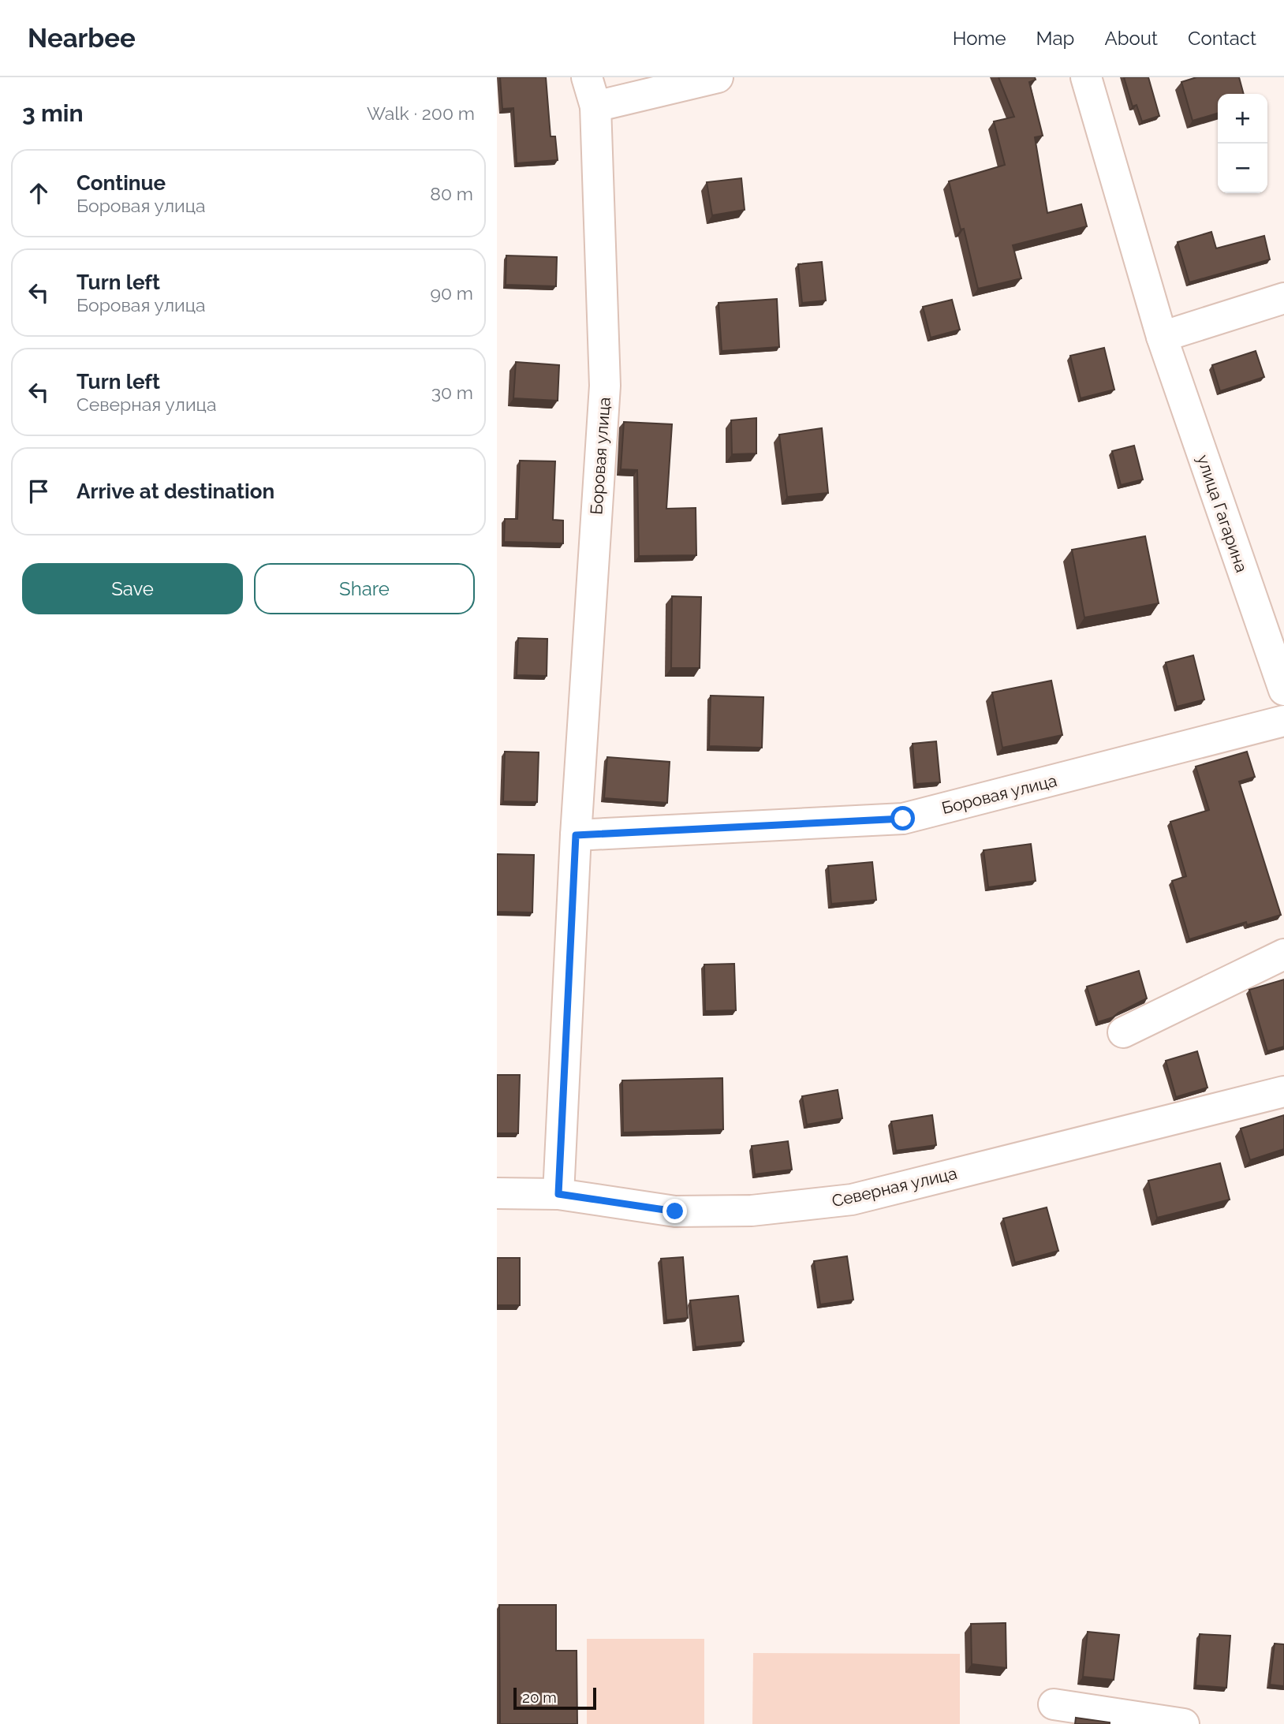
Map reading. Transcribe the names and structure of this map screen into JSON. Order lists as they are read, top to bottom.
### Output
{
  "streets": {
    "street": ["Боровая улица", "улица Гагарина", "Северная улица"]
  },
  "crossings": [
    ["Боровая улица", "Северная улица"]
  ],
  "scale_bar": "20 m",
  "page": {
    "header": "Nearbee",
    "nav": [
      "Home",
      "Map",
      "About",
      "Contact"
    ],
    "heading": ["3 min", "Walk · 200 m"],
    "map_buttons": ["+", "−"],
    "list": [
      ["Continue", "Боровая улица", "80 m"],
      ["Turn left", "Боровая улица", "90 m"],
      ["Turn left", "Северная улица", "30 m"],
      "Arrive at destination"
    ],
    "buttons": ["Save", "Share"],
    "scale": "20 m"
  }
}
